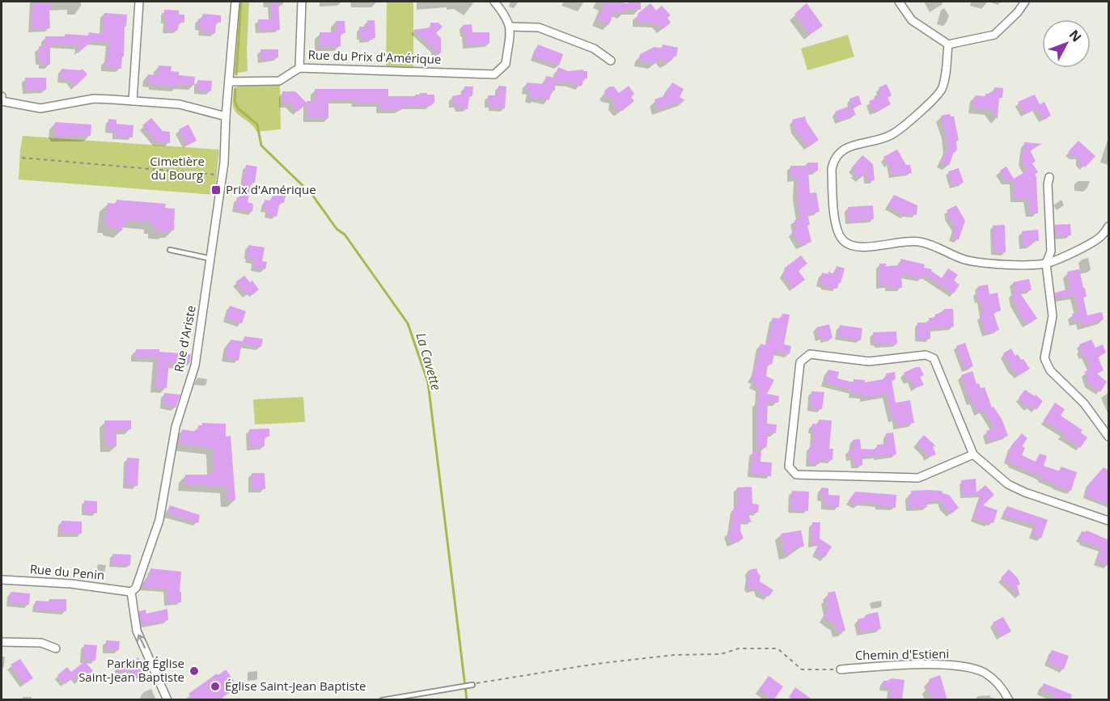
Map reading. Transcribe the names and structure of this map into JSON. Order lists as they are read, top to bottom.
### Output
{
  "streets": {
    "street": [
      "Rue du Prix d'Amérique",
      "Rue d'Ariste",
      "Rue du Penin",
      "Chemin d'Estieni"
    ]
  },
  "crossings": [
    ["Rue du Prix d'Amérique", "Rue d'Ariste"],
    ["Rue d'Ariste", "Rue du Penin"]
  ],
  "water": ["La Cavette"],
  "parks": ["Cimetière du Bourg"],
  "places": {
    "transit": ["Prix d'Amérique"],
    "other": ["Parking Église Saint-Jean Baptiste", "Église Saint-Jean Baptiste"]
  },
  "north": "top right"
}
